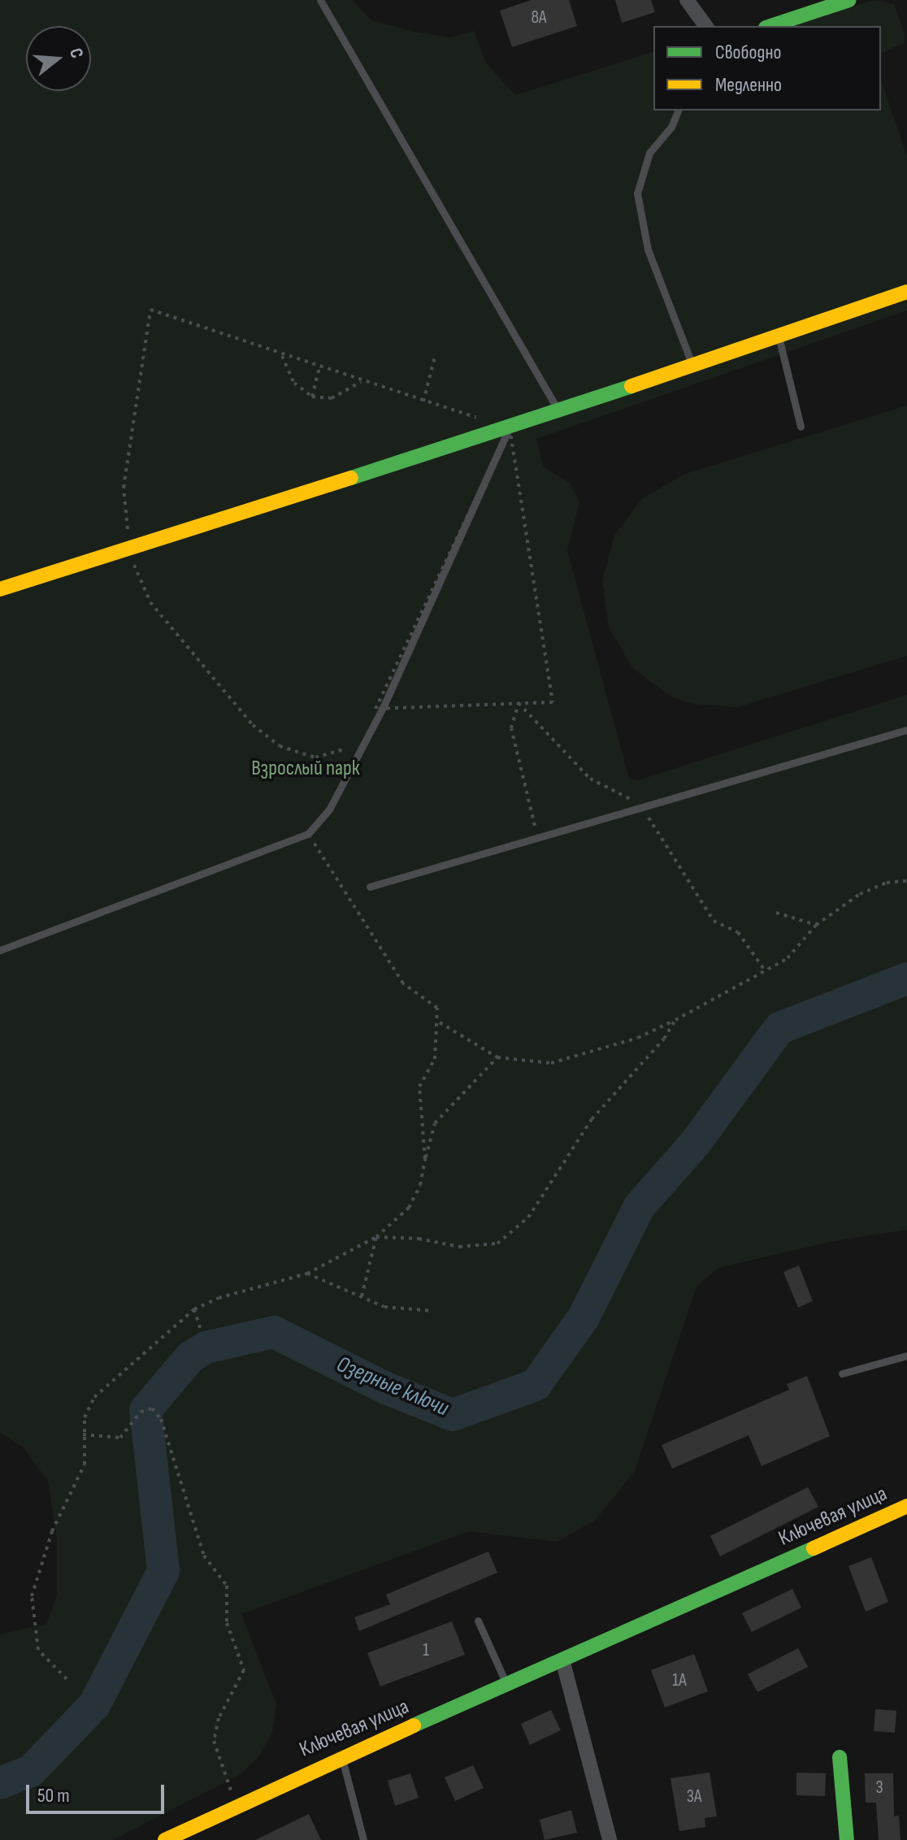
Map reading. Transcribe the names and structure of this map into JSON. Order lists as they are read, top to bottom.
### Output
{
  "streets": {
    "street": ["Ключевая улица"]
  },
  "water": ["Озерные ключи"],
  "parks": ["Взрослый парк"],
  "house_numbers": [
    "8А",
    "1",
    "1А",
    "3",
    "3А"
  ],
  "legend": ["Свободно", "Медленно"],
  "scale_bar": "50 m",
  "north": "right"
}
